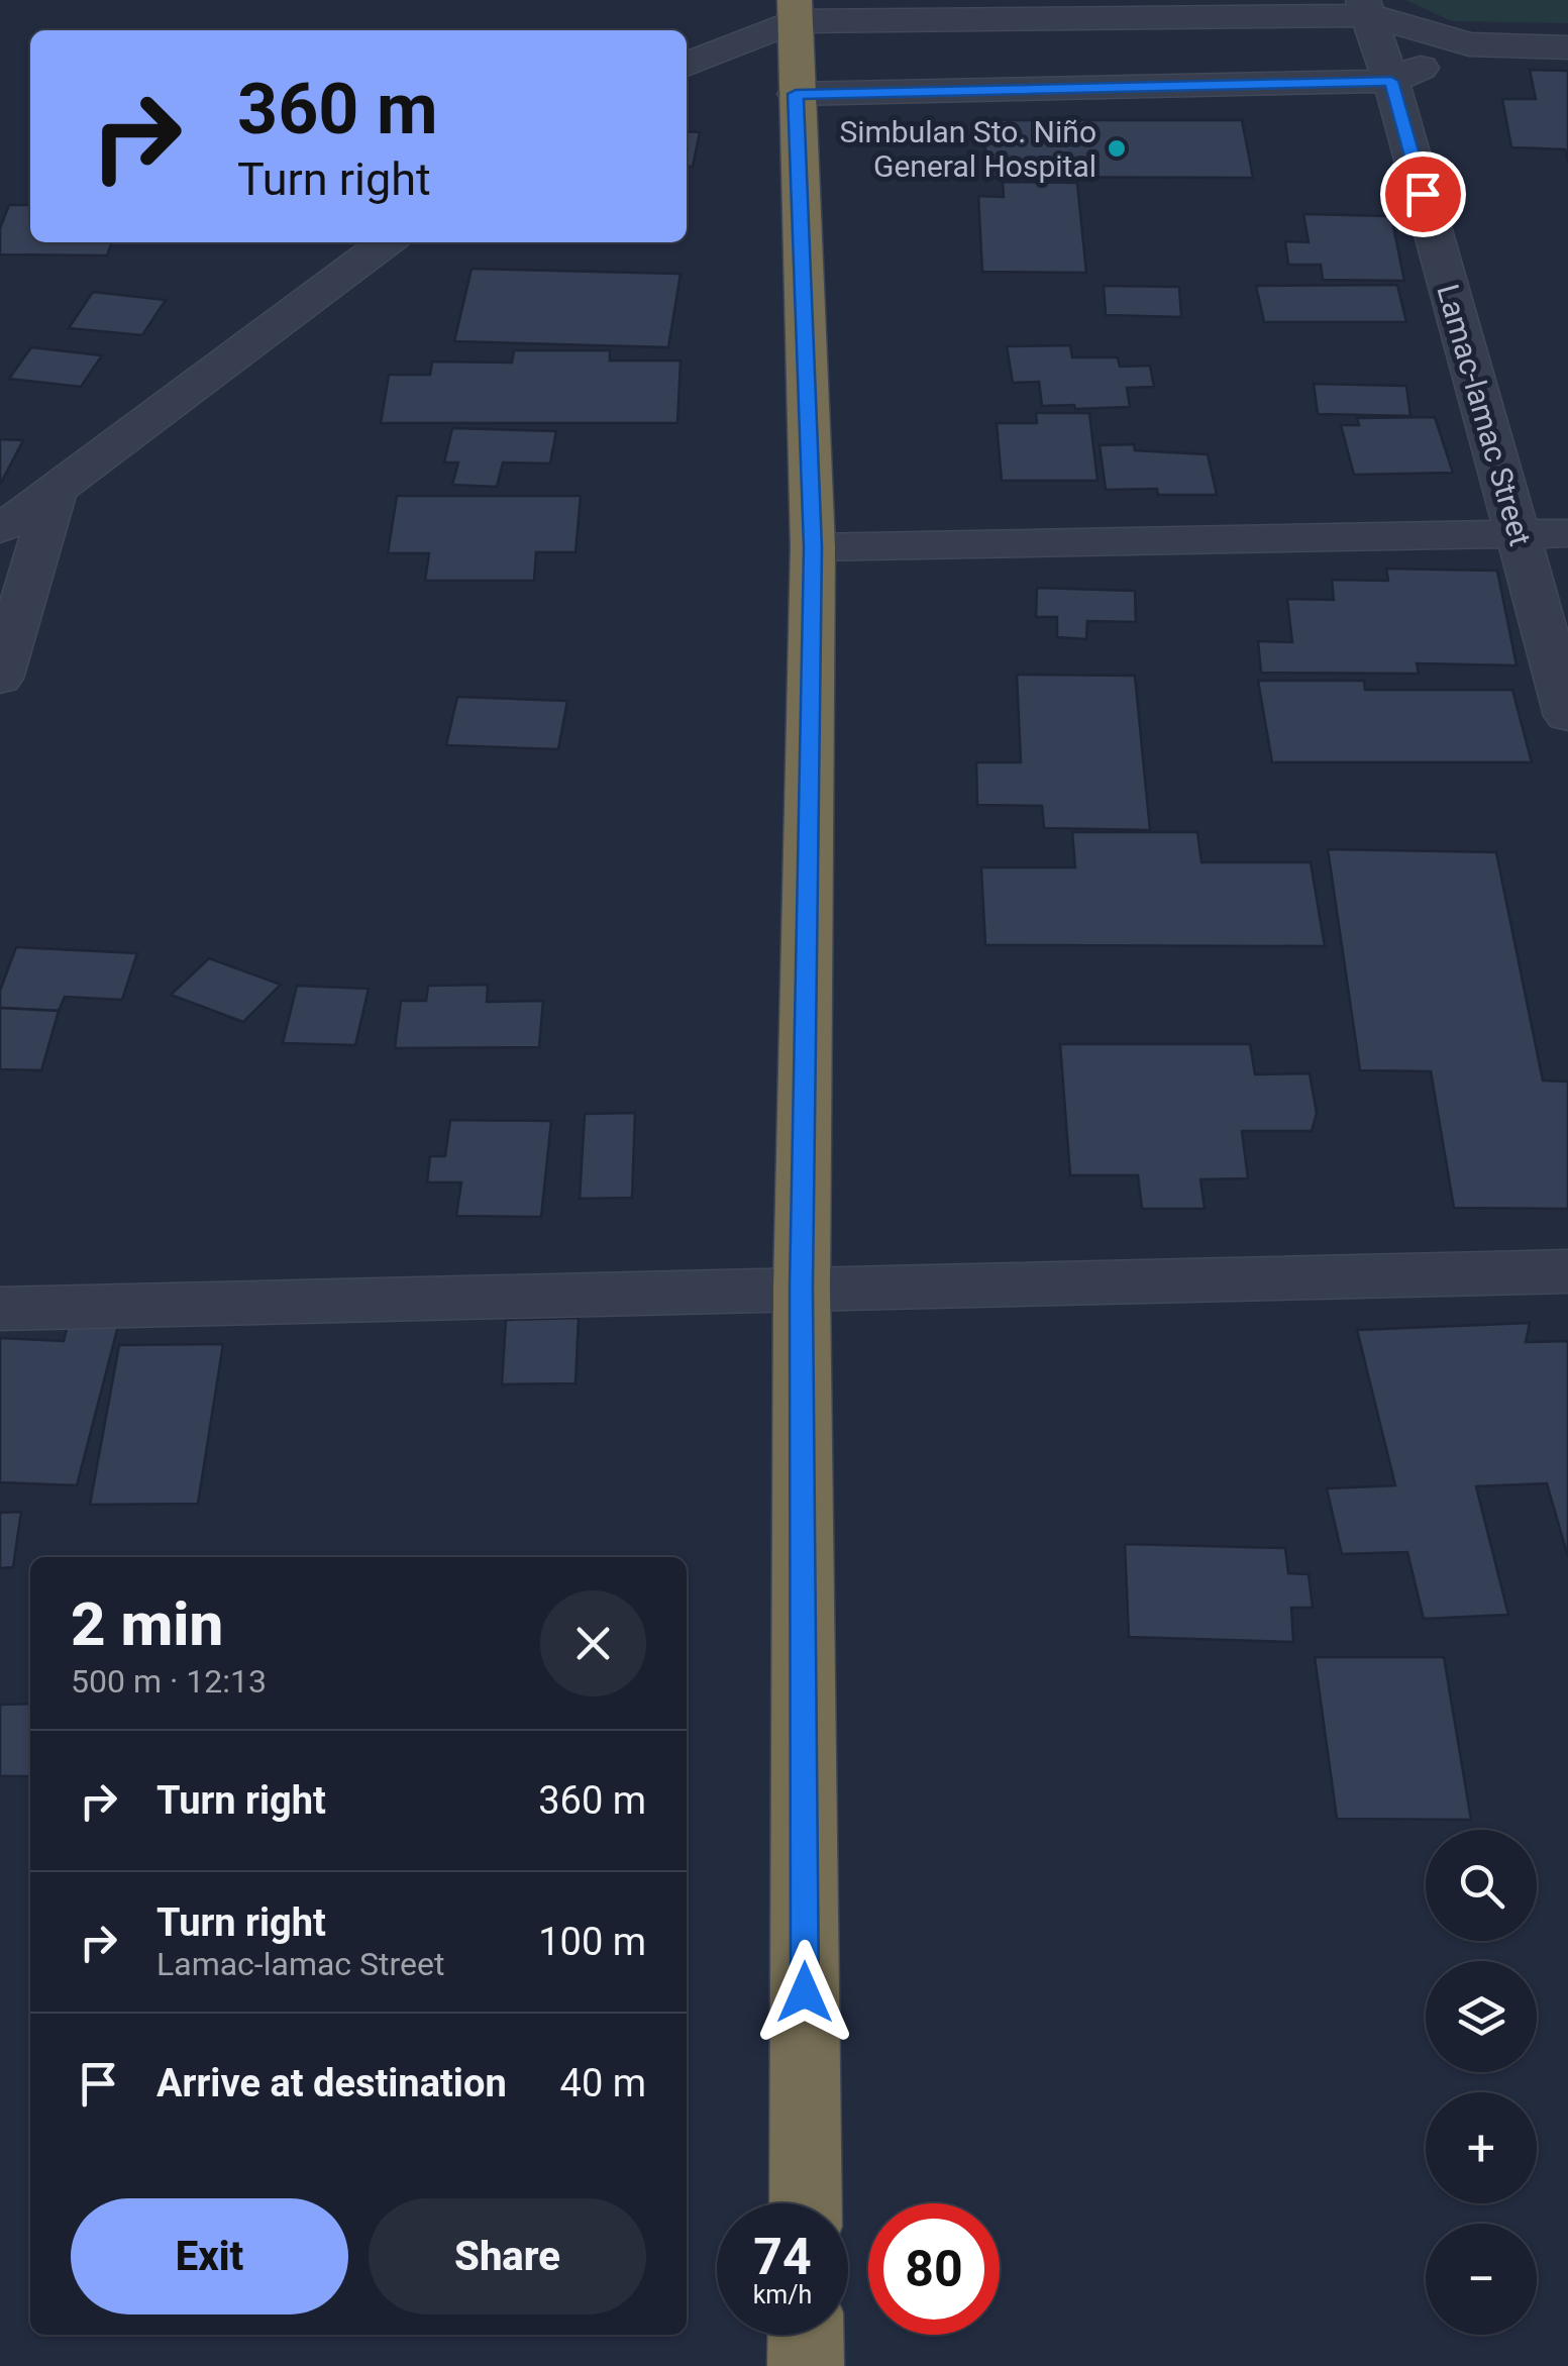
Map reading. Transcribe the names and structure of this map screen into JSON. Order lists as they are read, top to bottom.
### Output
{
  "streets": {
    "street": ["Lamac-lamac Street"]
  },
  "places": ["Simbulan Sto. Niño General Hospital"],
  "page": {
    "turn": ["360 m", "Turn right"],
    "heading": ["2 min", "500 m · 12:13"],
    "list": [
      {
        "name": "Turn right",
        "value": "360 m"
      },
      {
        "name": "Turn right",
        "note": "Lamac-lamac Street",
        "value": "100 m"
      },
      {
        "name": "Arrive at destination",
        "value": "40 m"
      }
    ],
    "map_buttons": ["+", "−"],
    "buttons": ["Exit", "Share"],
    "speed": "74 km/h",
    "limit": "80"
  }
}
